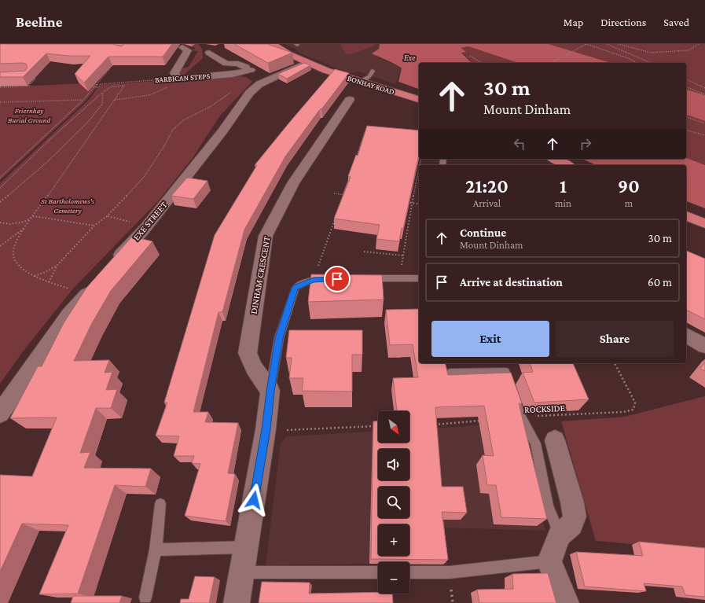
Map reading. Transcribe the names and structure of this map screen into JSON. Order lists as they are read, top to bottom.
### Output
{
  "streets": {
    "highway": ["BONHAY ROAD"],
    "street": ["BARBICAN STEPS", "EXE STREET", "DINHAM CRESCENT"],
    "path": ["ROCKSIDE"]
  },
  "crossings": [
    ["BONHAY ROAD", "EXE STREET"]
  ],
  "water": ["Exe"],
  "parks": ["Friernhay Burial Ground", "St Bartholomews's Cemetery"],
  "north": "bottom right",
  "page": {
    "header": "Beeline",
    "nav": ["Map", "Directions", "Saved"],
    "turn": ["30 m", "Mount Dinham"],
    "eta": [
      "21:20",
      "Arrival",
      "1",
      "min",
      "90",
      "m"
    ],
    "list": [
      {
        "name": "Continue",
        "note": "Mount Dinham",
        "value": "30 m"
      },
      {
        "name": "Arrive at destination",
        "value": "60 m"
      }
    ],
    "buttons": ["Exit", "Share"],
    "map_buttons": ["+", "−"]
  }
}
